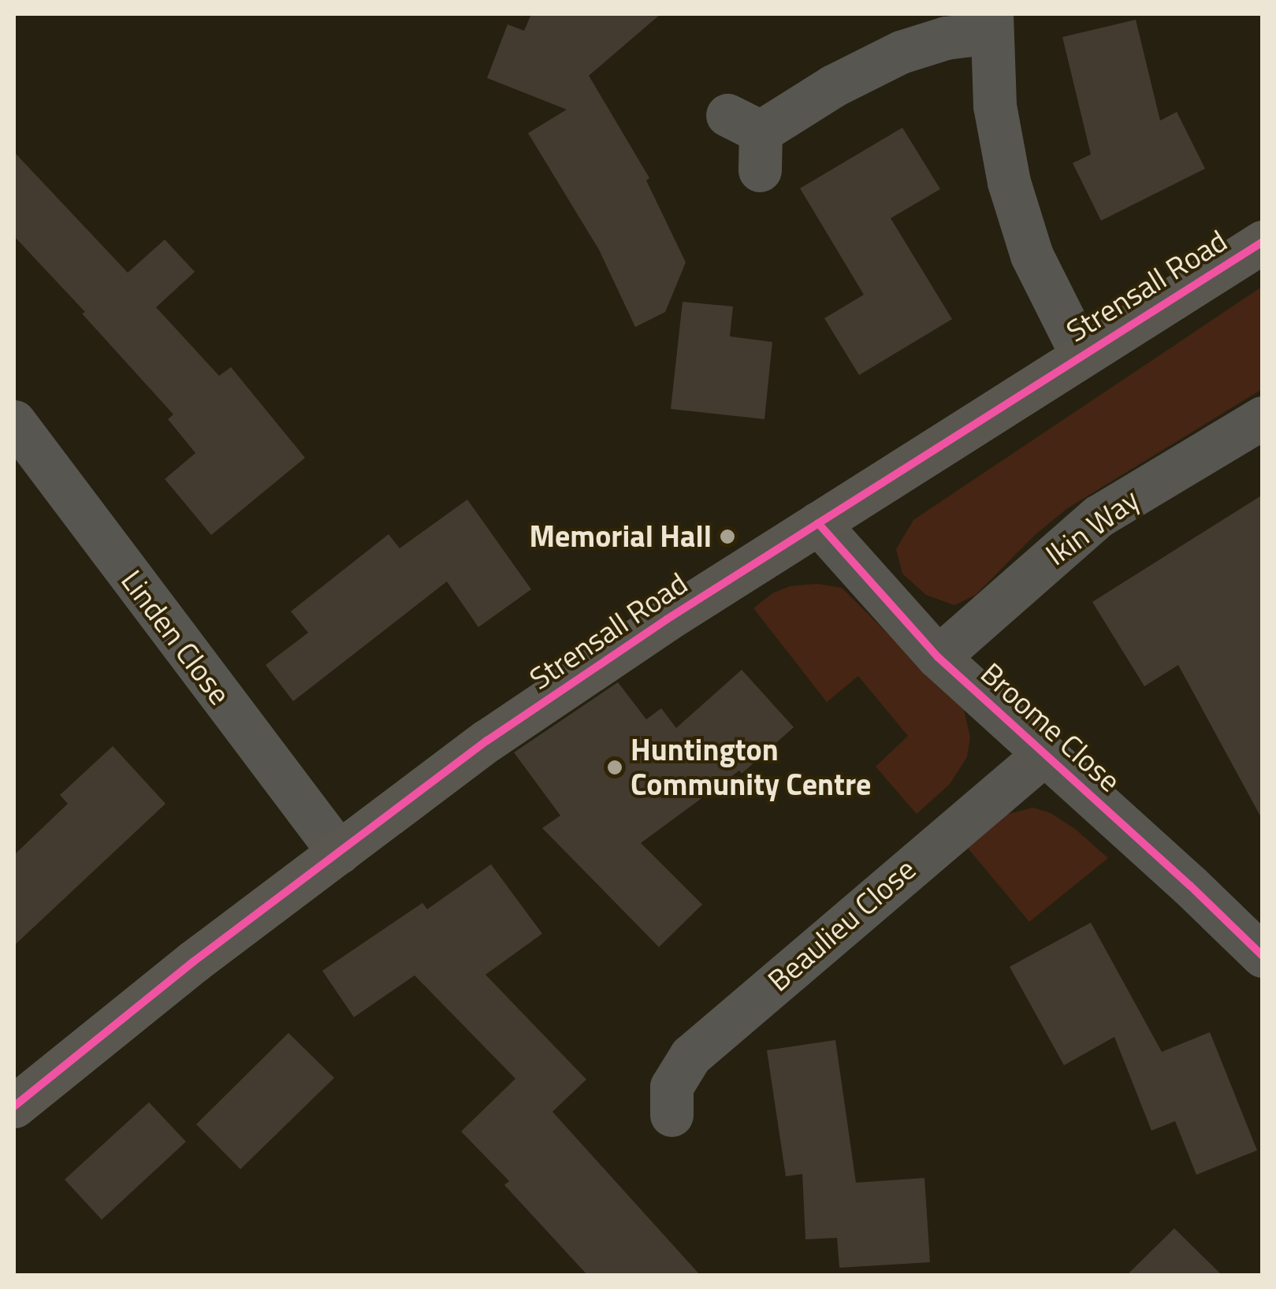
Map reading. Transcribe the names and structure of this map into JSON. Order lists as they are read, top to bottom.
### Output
{
  "streets": {
    "street": [
      "Strensall Road",
      "Ikin Way",
      "Linden Close",
      "Broome Close",
      "Beaulieu Close"
    ]
  },
  "crossings": [
    ["Strensall Road", "Linden Close"],
    ["Strensall Road", "Broome Close"],
    ["Ikin Way", "Broome Close"],
    ["Broome Close", "Beaulieu Close"]
  ],
  "places": ["Memorial Hall", "Huntington Community Centre"]
}
